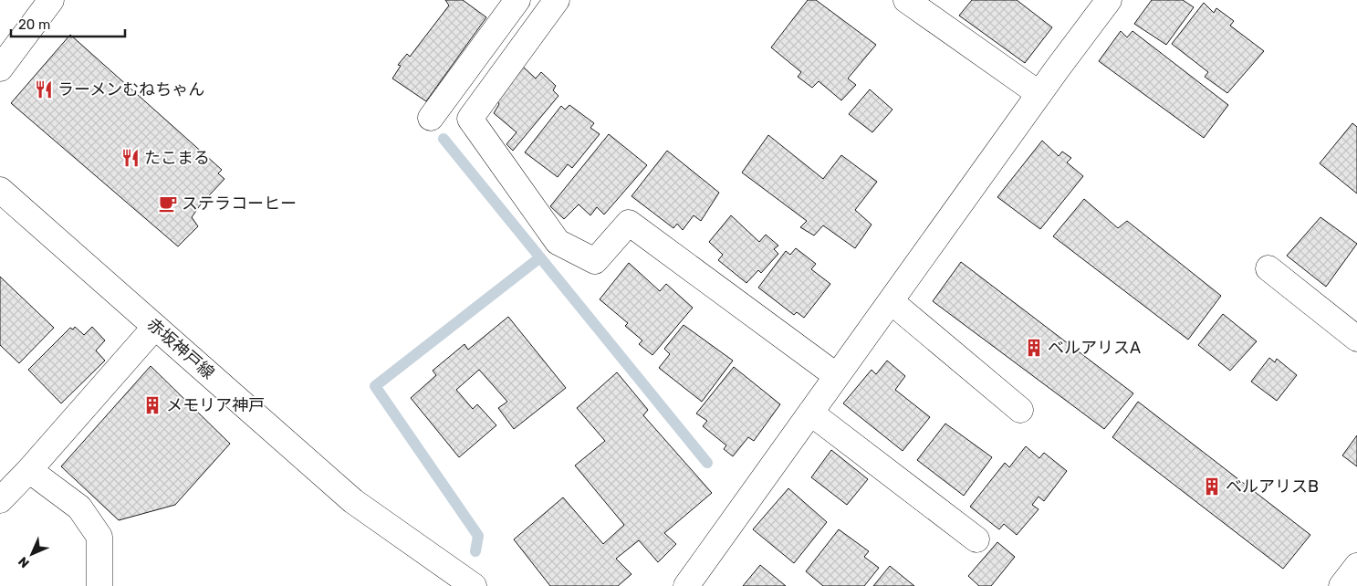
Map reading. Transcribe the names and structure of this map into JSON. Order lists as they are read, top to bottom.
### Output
{
  "streets": {
    "street": ["赤坂神戸線"]
  },
  "places": {
    "restaurant": ["ラーメンむねちゃん", "たこまる"],
    "cafe": ["ステラコーヒー"],
    "building": ["ベルアリスA", "メモリア神戸", "ベルアリスB"]
  },
  "scale_bar": "20 m",
  "north": "bottom left"
}
